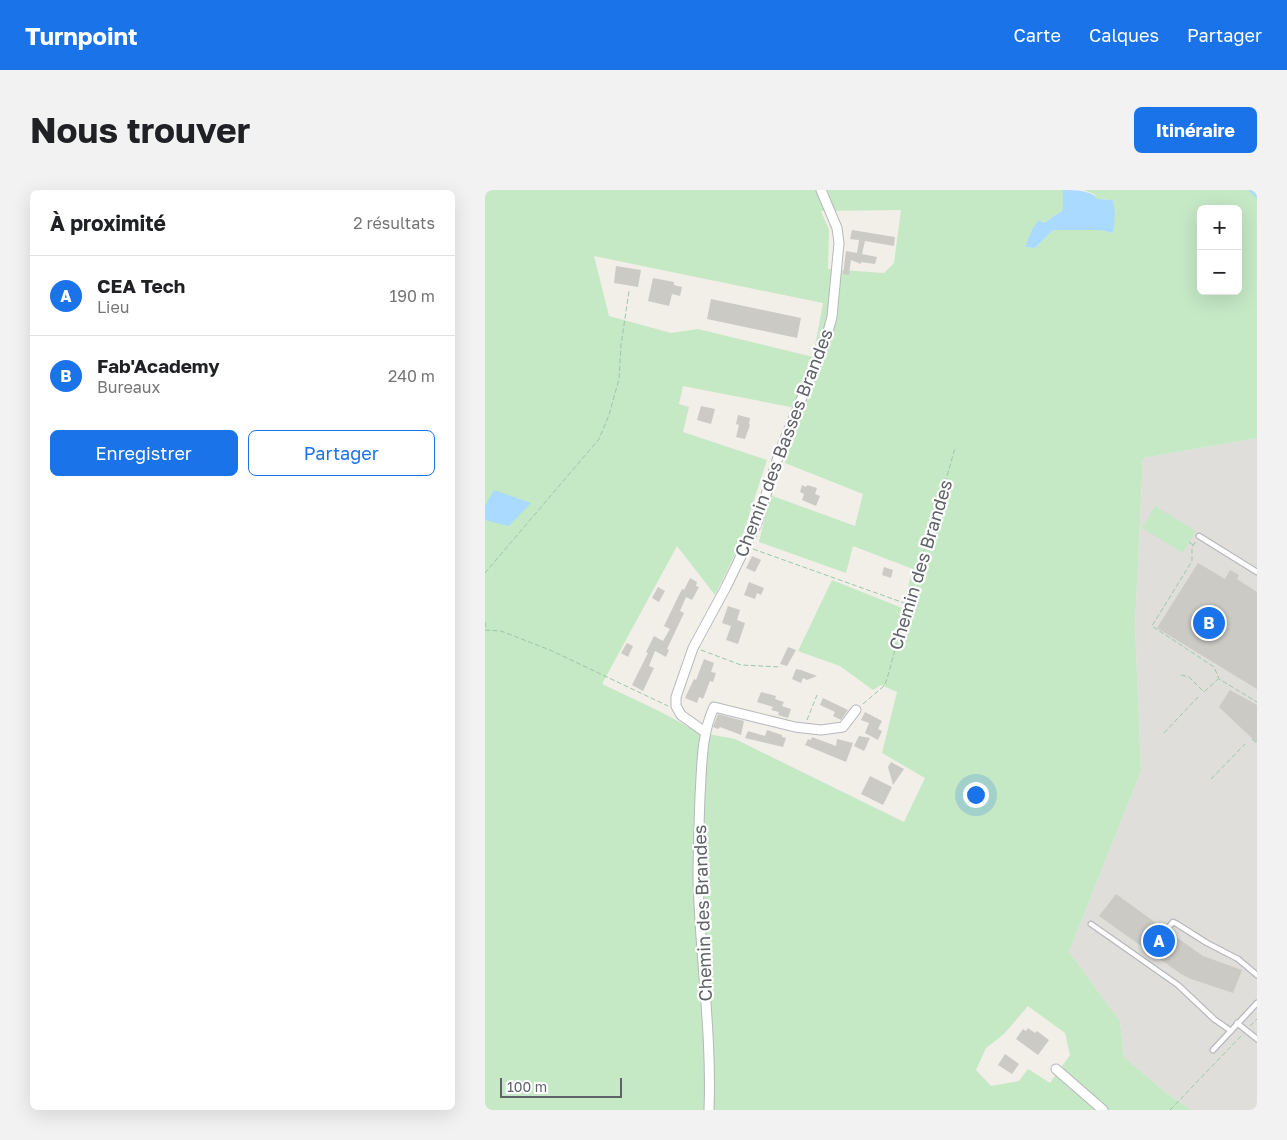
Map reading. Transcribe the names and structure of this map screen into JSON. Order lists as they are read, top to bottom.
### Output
{
  "streets": {
    "street": ["Chemin des Basses Brandes", "Chemin des Brandes"]
  },
  "scale_bar": "100 m",
  "page": {
    "header": "Turnpoint",
    "nav": ["Carte", "Calques", "Partager"],
    "buttons": [
      "Itinéraire",
      ["Enregistrer", "Partager"]
    ],
    "title": "Nous trouver",
    "heading": ["À proximité", "2 résultats"],
    "map_buttons": ["+", "−"],
    "list": [
      {
        "mark": "A",
        "name": "CEA Tech",
        "note": "Lieu",
        "value": "190 m"
      },
      {
        "mark": "B",
        "name": "Fab'Academy",
        "note": "Bureaux",
        "value": "240 m"
      }
    ],
    "pins": ["B", "A"],
    "scale": "100 m"
  }
}
